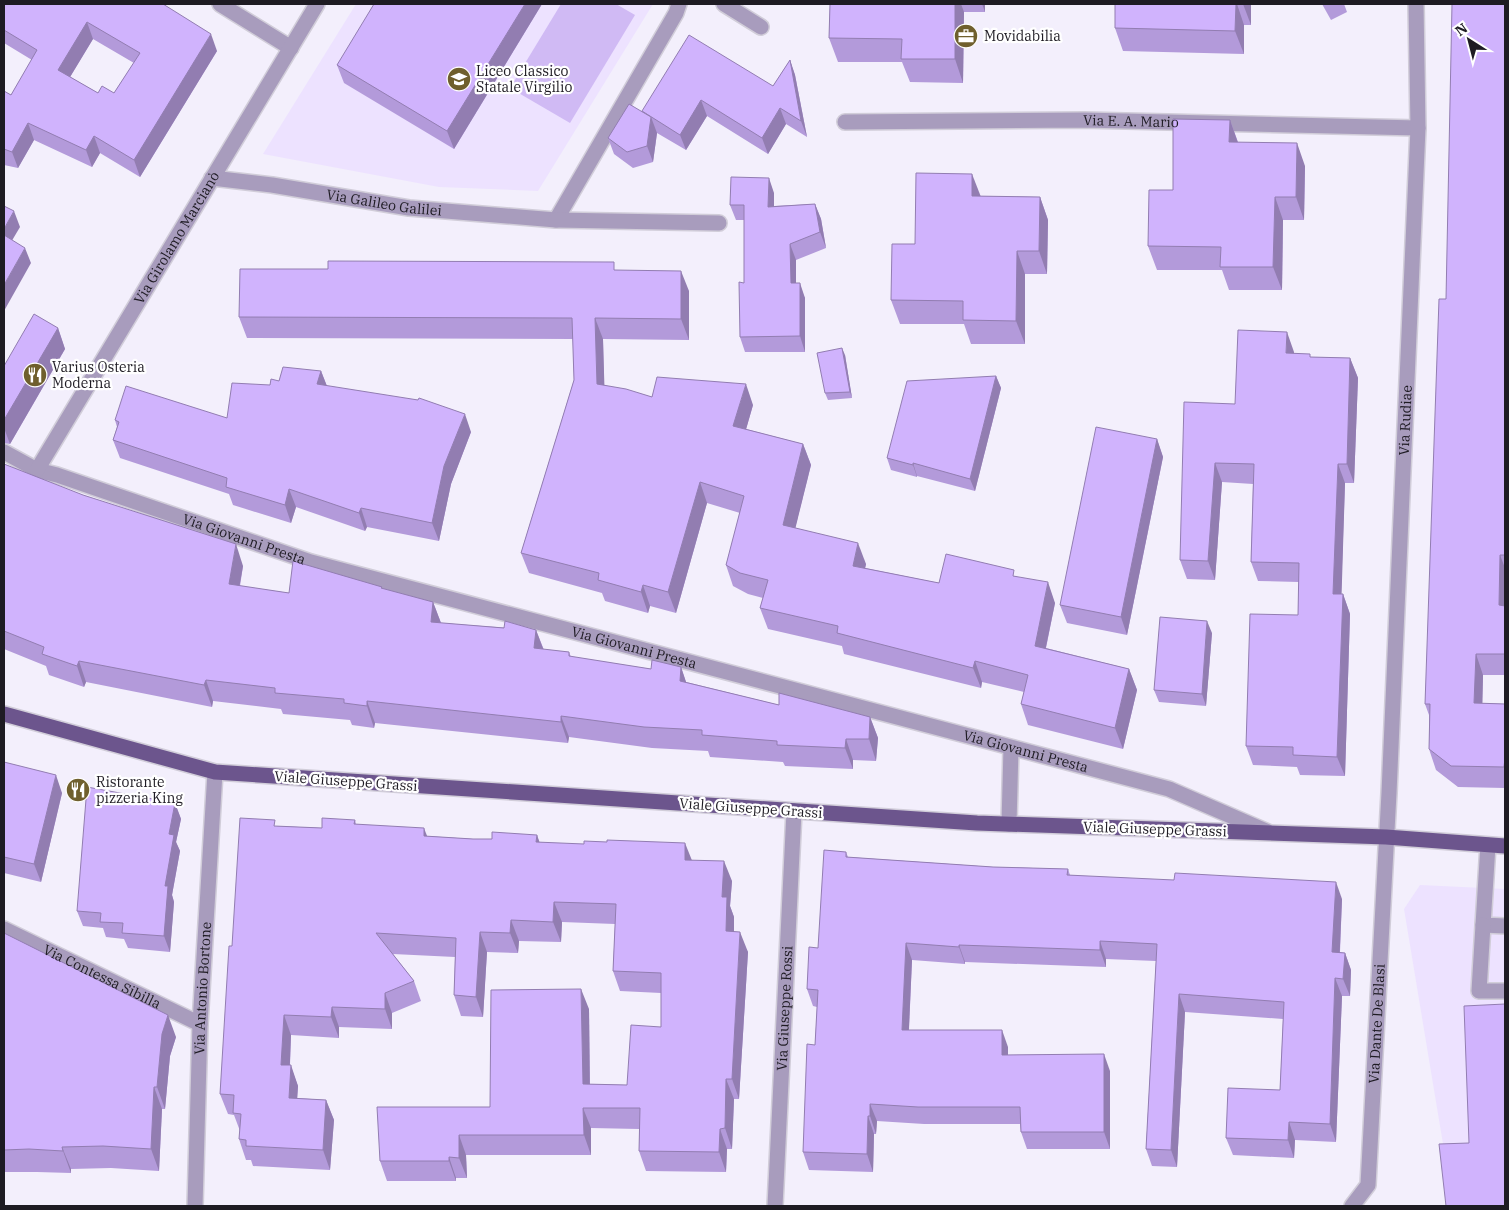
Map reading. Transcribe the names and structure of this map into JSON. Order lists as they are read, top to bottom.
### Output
{
  "streets": {
    "main road": ["Viale Giuseppe Grassi"],
    "street": [
      "Via E. A. Mario",
      "Via Galileo Galilei",
      "Via Girolamo Marcianò",
      "Via Rudiae",
      "Via Giovanni Presta",
      "Via Contessa Sibilla",
      "Via Antonio Bortone",
      "Via Giuseppe Rossi",
      "Via Dante De Blasi"
    ]
  },
  "crossings": [
    ["Via E. A. Mario", "Via Rudiae"],
    ["Via Galileo Galilei", "Via Girolamo Marcianò"],
    ["Via Girolamo Marcianò", "Via Giovanni Presta"],
    ["Via Rudiae", "Viale Giuseppe Grassi"],
    ["Via Rudiae", "Via Dante De Blasi"],
    ["Via Giovanni Presta", "Viale Giuseppe Grassi"],
    ["Viale Giuseppe Grassi", "Via Antonio Bortone"],
    ["Viale Giuseppe Grassi", "Via Giuseppe Rossi"],
    ["Viale Giuseppe Grassi", "Via Dante De Blasi"],
    ["Via Contessa Sibilla", "Via Antonio Bortone"]
  ],
  "places": {
    "office": ["Movidabilia"],
    "school or university": ["Liceo Classico Statale Virgilio"],
    "restaurant": ["Varius Osteria Moderna", "Ristorante pizzeria King"]
  },
  "north": "top left"
}
